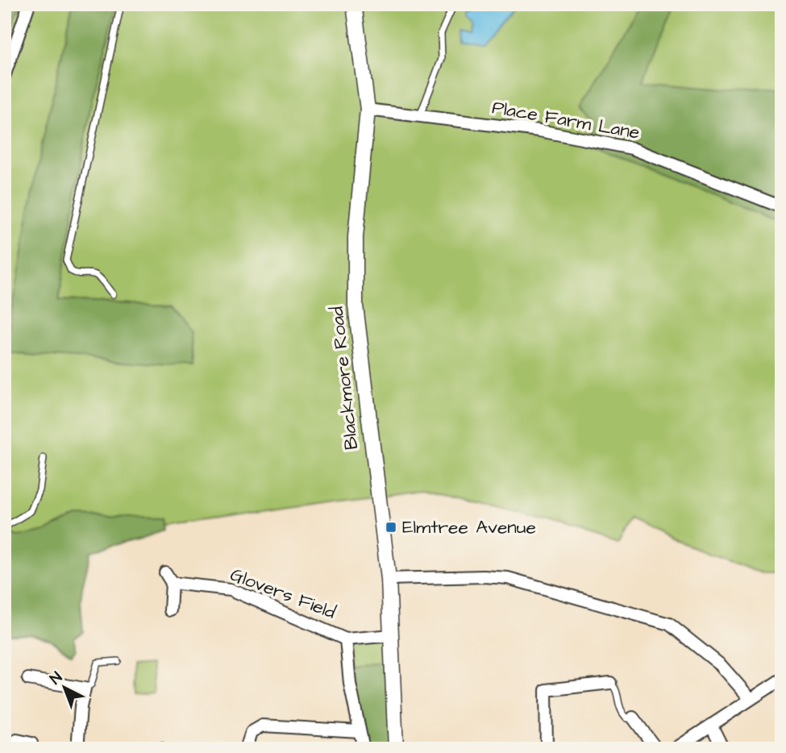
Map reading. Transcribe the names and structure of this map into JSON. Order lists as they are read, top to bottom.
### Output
{
  "streets": {
    "street": ["Place Farm Lane", "Blackmore Road", "Glovers Field"]
  },
  "crossings": [
    ["Place Farm Lane", "Blackmore Road"],
    ["Blackmore Road", "Glovers Field"]
  ],
  "places": {
    "transit": ["Elmtree Avenue"]
  },
  "north": "top left"
}
